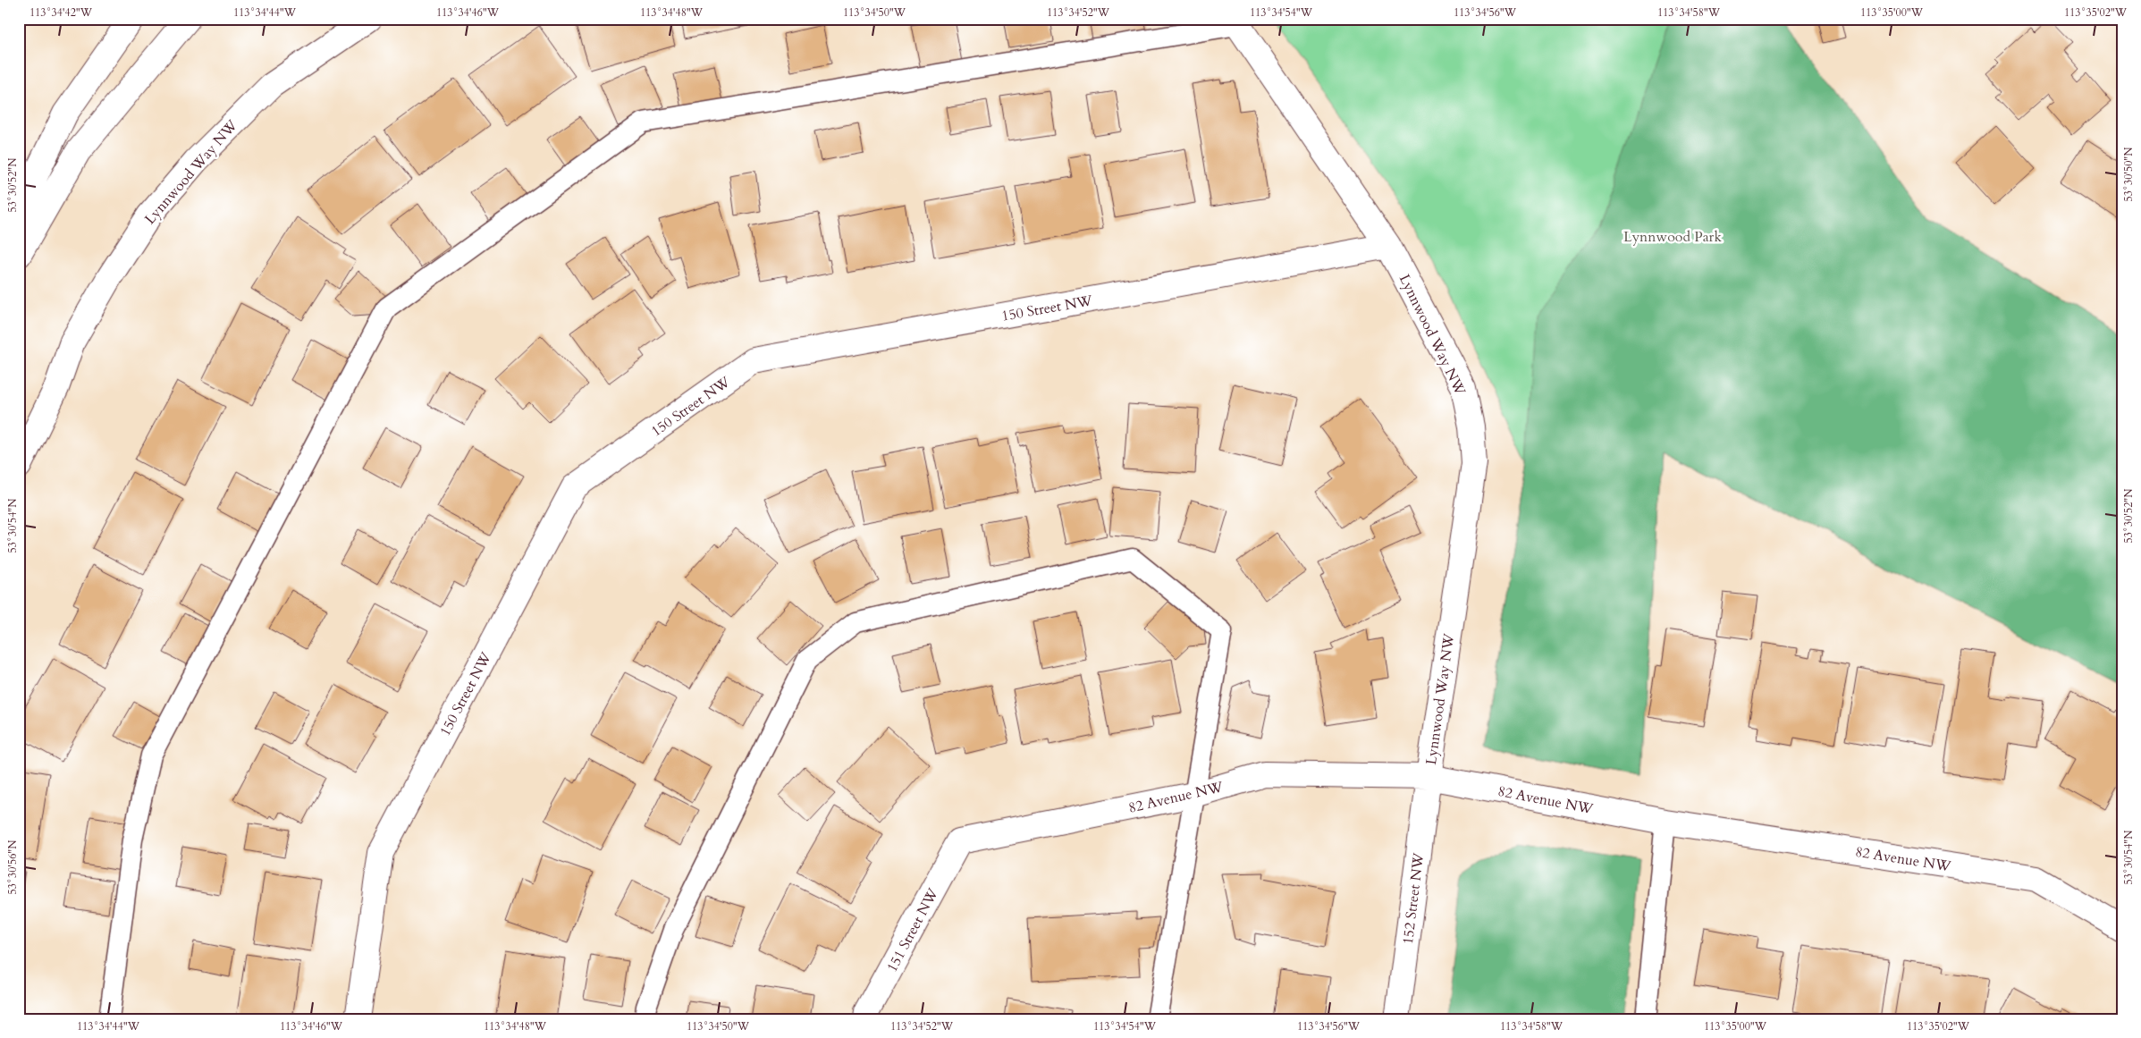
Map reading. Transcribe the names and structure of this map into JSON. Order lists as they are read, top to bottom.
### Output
{
  "streets": {
    "main road": [
      "Lynnwood Way NW",
      "150 Street NW",
      "82 Avenue NW",
      "152 Street NW",
      "151 Street NW"
    ]
  },
  "crossings": [
    ["Lynnwood Way NW", "150 Street NW"],
    ["Lynnwood Way NW", "82 Avenue NW"],
    ["Lynnwood Way NW", "152 Street NW"],
    ["82 Avenue NW", "152 Street NW"],
    ["82 Avenue NW", "151 Street NW"]
  ],
  "parks": ["Lynnwood Park"],
  "coordinates": [
    "113°34'42\"W",
    "113°34'44\"W",
    "113°34'46\"W",
    "113°34'48\"W",
    "113°34'50\"W",
    "113°34'52\"W",
    "113°34'54\"W",
    "113°34'56\"W",
    "113°34'58\"W",
    "113°35'00\"W",
    "113°35'02\"W",
    "53°30'50\"N",
    "53°30'52\"N",
    "53°30'54\"N",
    "53°30'56\"N"
  ]
}
